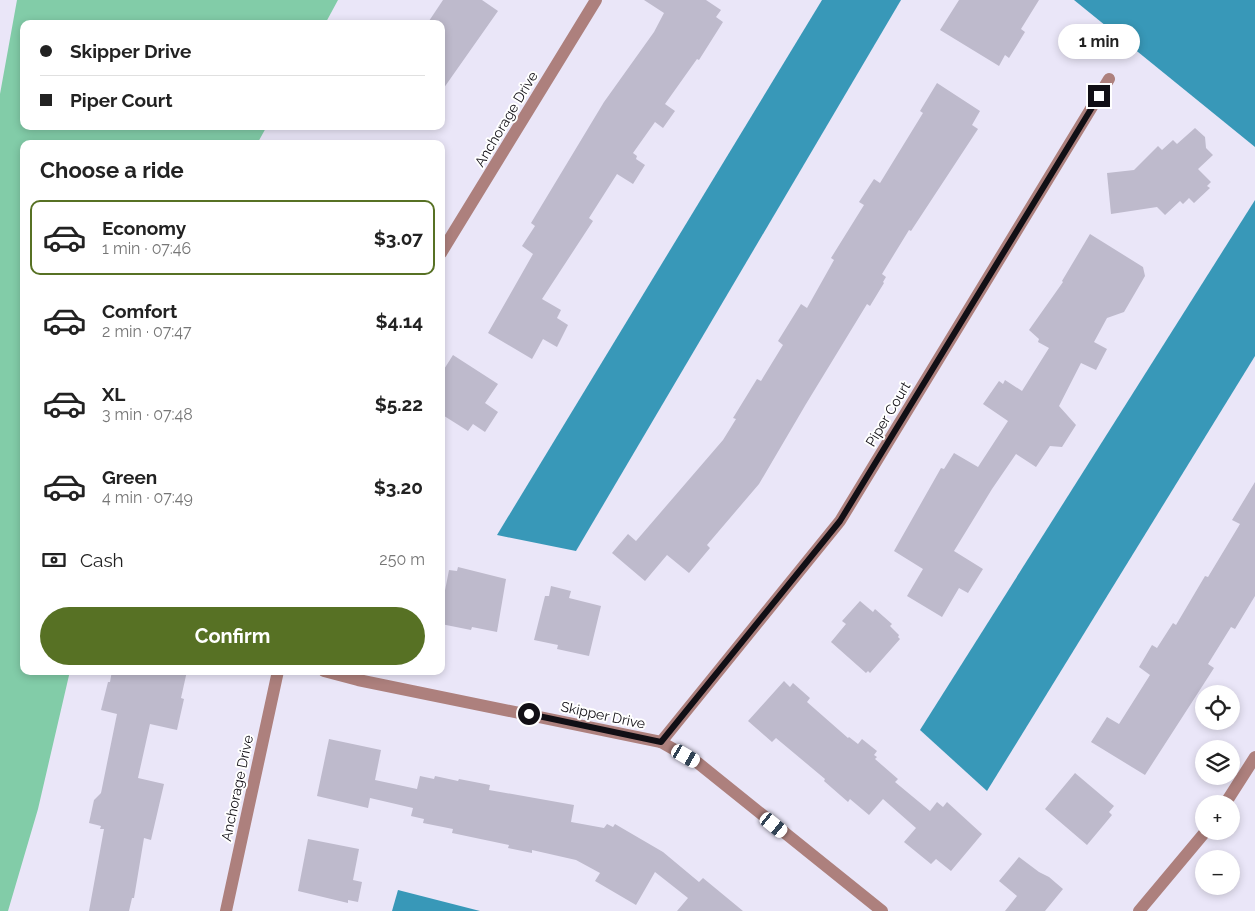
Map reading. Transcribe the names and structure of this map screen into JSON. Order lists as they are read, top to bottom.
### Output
{
  "streets": {
    "street": ["Anchorage Drive", "Piper Court", "Skipper Drive"]
  },
  "crossings": [
    ["Piper Court", "Skipper Drive"]
  ],
  "page": {
    "banner": ["Skipper Drive", "Piper Court"],
    "bubble": "1 min",
    "heading": "Choose a ride",
    "list": [
      {
        "name": "Economy",
        "note": "1 min · 07:46",
        "value": "$3.07"
      },
      {
        "name": "Comfort",
        "note": "2 min · 07:47",
        "value": "$4.14"
      },
      {
        "name": "XL",
        "note": "3 min · 07:48",
        "value": "$5.22"
      },
      {
        "name": "Green",
        "note": "4 min · 07:49",
        "value": "$3.20"
      }
    ],
    "pay": ["Cash", "250 m"],
    "buttons": "Confirm",
    "map_buttons": ["+", "−"]
  }
}
